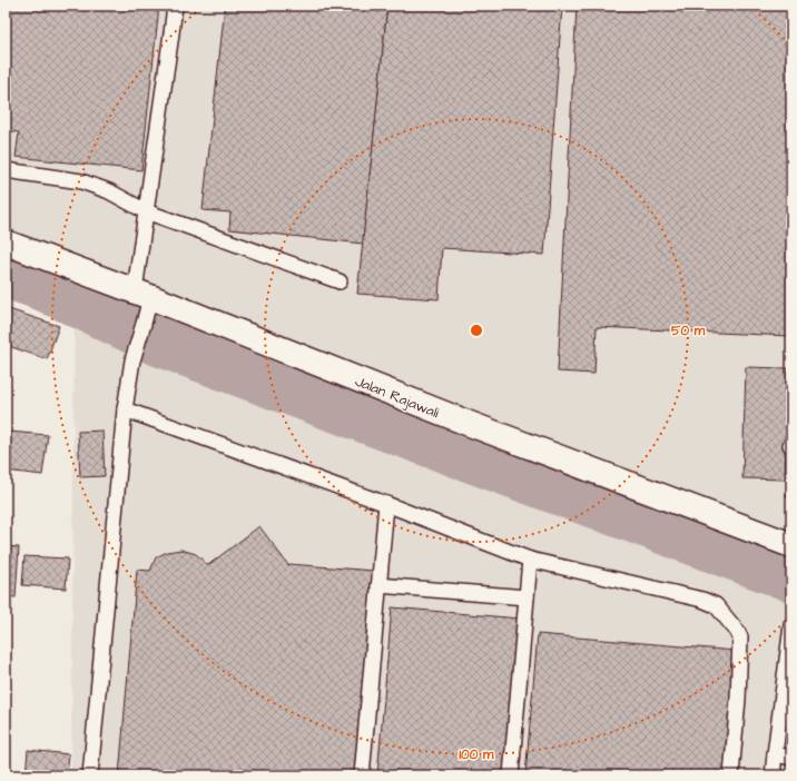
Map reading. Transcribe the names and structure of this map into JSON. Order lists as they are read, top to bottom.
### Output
{
  "streets": {
    "street": ["Jalan Rajawali"]
  },
  "rings": ["50 m", "100 m"]
}
